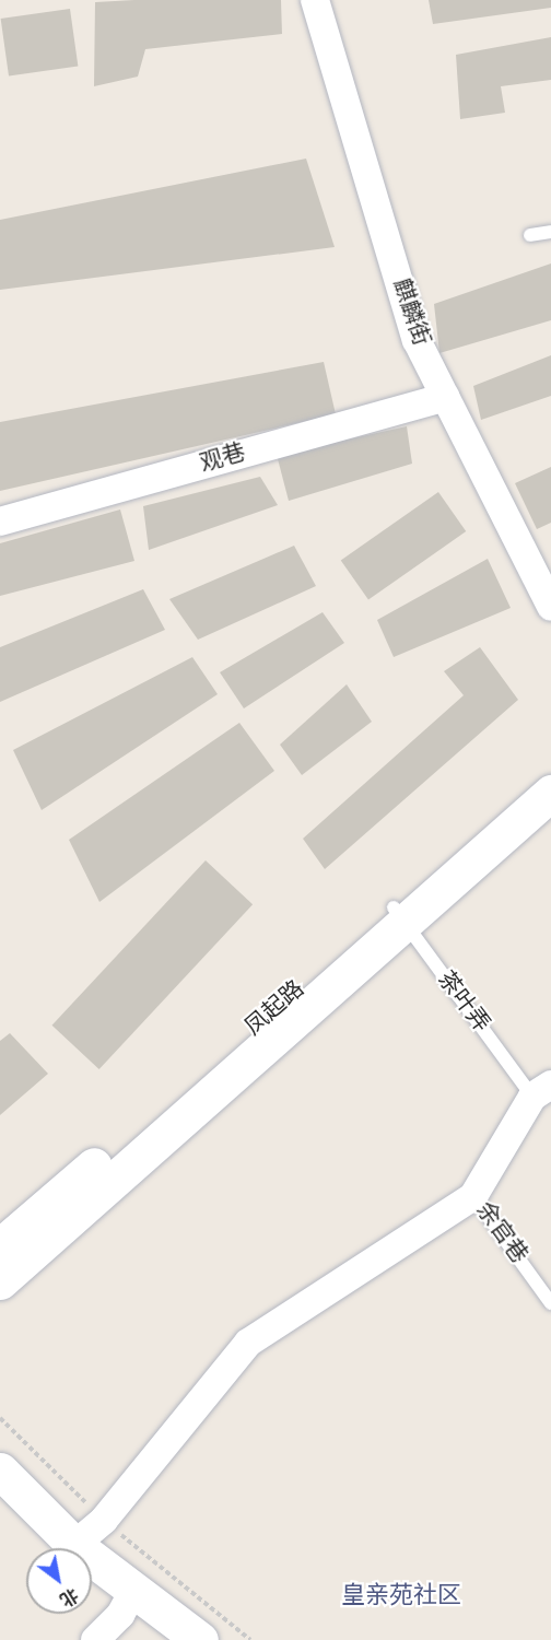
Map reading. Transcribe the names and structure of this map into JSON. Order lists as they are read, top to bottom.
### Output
{
  "streets": {
    "main road": ["凤起路"],
    "street": ["麒麟街", "观巷"],
    "lane": ["茶叶弄", "余官巷"]
  },
  "crossings": [
    ["麒麟街", "观巷"],
    ["茶叶弄", "凤起路"]
  ],
  "districts": ["皇亲苑社区"],
  "north": "bottom right"
}
